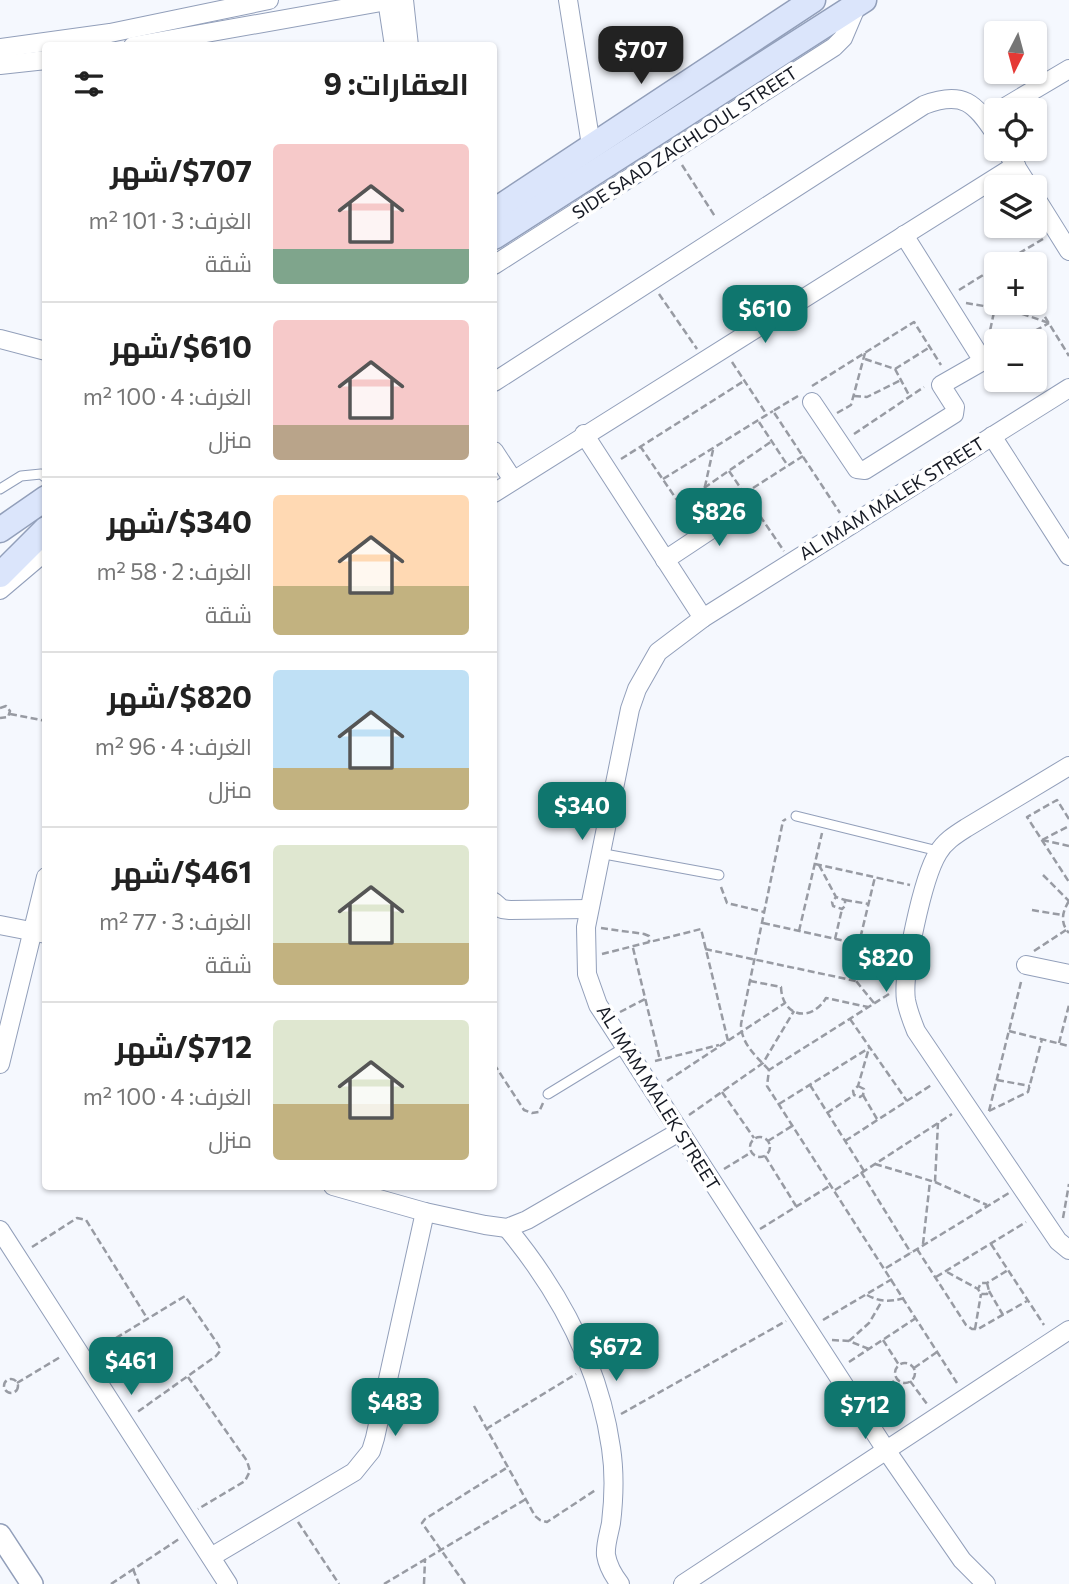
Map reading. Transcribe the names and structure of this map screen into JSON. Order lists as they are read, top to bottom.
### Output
{
  "streets": {
    "street": ["SIDE SAAD ZAGHLOUL STREET", "AL IMAM MALEK STREET"]
  },
  "north": "bottom",
  "page": {
    "map_buttons": ["+", "−"],
    "price": [
      "$707",
      "$610",
      "$826",
      "$340",
      "$820",
      "$672",
      "$461",
      "$483",
      "$712"
    ],
    "heading": "العقارات: 9",
    "list": [
      {
        "name": "$707/شهر",
        "note": "الغرف: 3 · 101 m² · شقة"
      },
      {
        "name": "$610/شهر",
        "note": "الغرف: 4 · 100 m² · منزل"
      },
      {
        "name": "$340/شهر",
        "note": "الغرف: 2 · 58 m² · شقة"
      },
      {
        "name": "$820/شهر",
        "note": "الغرف: 4 · 96 m² · منزل"
      },
      {
        "name": "$461/شهر",
        "note": "الغرف: 3 · 77 m² · شقة"
      },
      {
        "name": "$712/شهر",
        "note": "الغرف: 4 · 100 m² · منزل"
      }
    ]
  }
}
